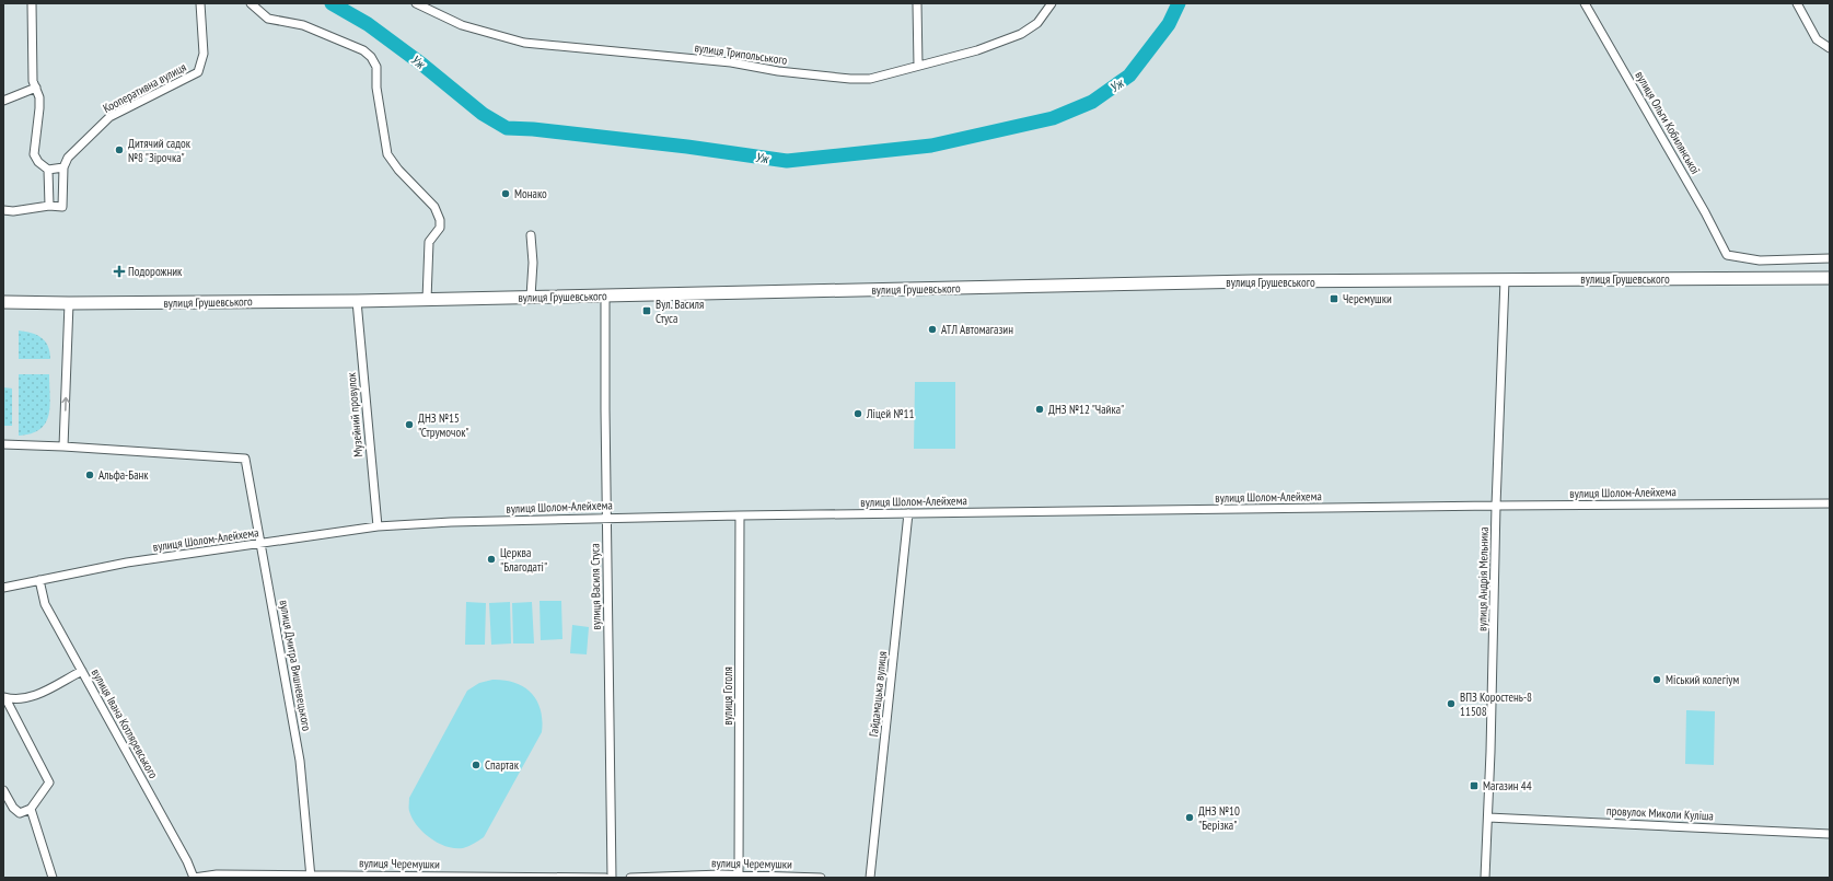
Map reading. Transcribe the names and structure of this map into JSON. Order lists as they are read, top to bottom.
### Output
{
  "streets": {
    "highway": ["вулиця Грушевського"],
    "street": [
      "вулиця Трипольського",
      "Кооперативна вулиця",
      "вулиця Ольги Кобилянської",
      "Музейний провулок",
      "вулиця Шолом-Алейхема",
      "вулиця Андрія Мельника",
      "вулиця Василя Стуса",
      "вулиця Дмитра Вишневецького",
      "Гайдамацька вулиця",
      "вулиця Гоголя",
      "вулиця Івана Котляревського",
      "провулок Миколи Куліша",
      "вулиця Черемушки"
    ]
  },
  "crossings": [
    ["вулиця Грушевського", "Музейний провулок"],
    ["вулиця Грушевського", "вулиця Андрія Мельника"],
    ["вулиця Грушевського", "вулиця Василя Стуса"],
    ["Музейний провулок", "вулиця Шолом-Алейхема"],
    ["вулиця Шолом-Алейхема", "вулиця Андрія Мельника"],
    ["вулиця Шолом-Алейхема", "вулиця Василя Стуса"],
    ["вулиця Шолом-Алейхема", "вулиця Дмитра Вишневецького"],
    ["вулиця Шолом-Алейхема", "Гайдамацька вулиця"],
    ["вулиця Шолом-Алейхема", "вулиця Гоголя"],
    ["вулиця Шолом-Алейхема", "вулиця Івана Котляревського"],
    ["вулиця Андрія Мельника", "провулок Миколи Куліша"],
    ["вулиця Дмитра Вишневецького", "вулиця Черемушки"],
    ["вулиця Гоголя", "вулиця Черемушки"],
    ["вулиця Івана Котляревського", "вулиця Черемушки"]
  ],
  "water": ["Уж"],
  "places": {
    "other": [
      "Дитячий садок №8 \"Зірочка\"",
      "Монако",
      "АТЛ Автомагазин",
      "ДНЗ №12 \"Чайка\"",
      "Ліцей №11",
      "ДНЗ №15 \"Струмочок\"",
      "Альфа-Банк",
      "Церква \"Благодаті\"",
      "Міський колегіум",
      "ВПЗ Коростень-8 11508",
      "Спартак",
      "ДНЗ №10 \"Берізка\""
    ],
    "health": ["Подорожник"],
    "transit": ["Черемушки", "Вул. Василя Стуса", "Магазин 44"]
  }
}
